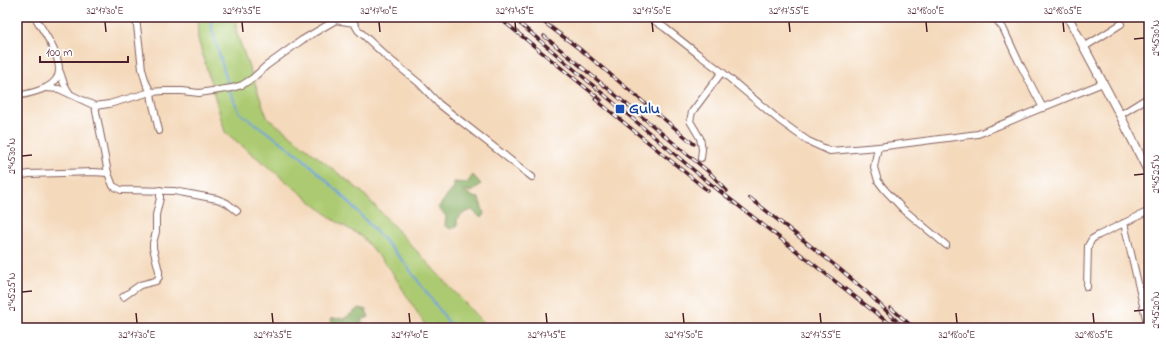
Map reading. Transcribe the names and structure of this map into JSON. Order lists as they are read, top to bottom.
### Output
{
  "places": {
    "transit": ["Gulu"]
  },
  "scale_bar": "100 m",
  "coordinates": [
    "32°17'30\"E",
    "32°17'35\"E",
    "32°17'40\"E",
    "32°17'45\"E",
    "32°17'50\"E",
    "32°17'55\"E",
    "32°18'00\"E",
    "32°18'05\"E",
    "2°45'30\"N",
    "2°45'25\"N",
    "2°45'20\"N"
  ]
}
